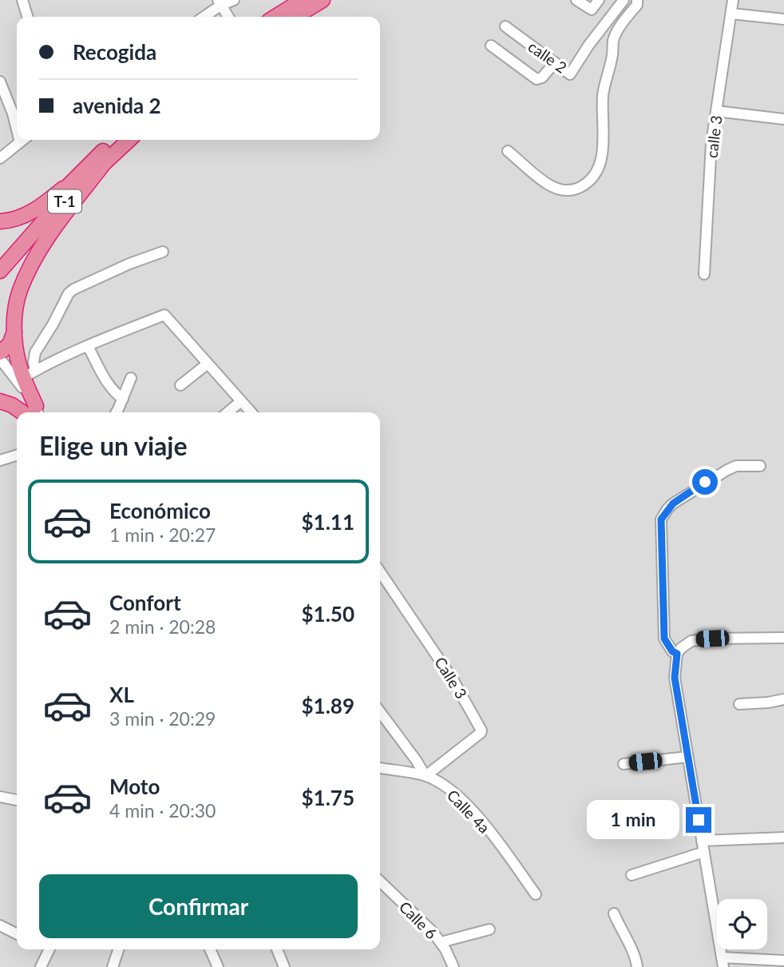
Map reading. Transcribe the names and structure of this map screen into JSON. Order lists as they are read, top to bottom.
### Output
{
  "streets": {
    "highway": ["T-1"],
    "street": [
      "calle 2",
      "calle 3",
      "Calle 3",
      "Calle 4a",
      "Calle 6"
    ]
  },
  "crossings": [
    ["Calle 3", "Calle 4a"]
  ],
  "page": {
    "banner": ["Recogida", "avenida 2"],
    "heading": "Elige un viaje",
    "list": [
      {
        "name": "Económico",
        "note": "1 min · 20:27",
        "value": "$1.11"
      },
      {
        "name": "Confort",
        "note": "2 min · 20:28",
        "value": "$1.50"
      },
      {
        "name": "XL",
        "note": "3 min · 20:29",
        "value": "$1.89"
      },
      {
        "name": "Moto",
        "note": "4 min · 20:30",
        "value": "$1.75"
      }
    ],
    "bubble": "1 min",
    "buttons": "Confirmar"
  }
}
